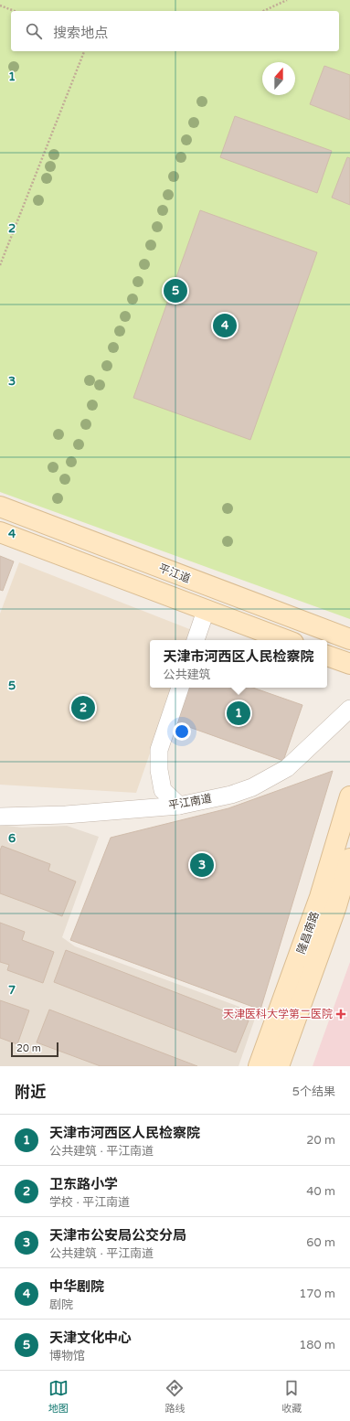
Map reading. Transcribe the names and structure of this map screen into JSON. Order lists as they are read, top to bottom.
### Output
{
  "streets": {
    "main road": ["平江道", "隆昌南路"],
    "street": ["平江南道"]
  },
  "places": {
    "health": ["天津医科大学第二医院"]
  },
  "scale_bar": "20 m",
  "north": "top",
  "page": {
    "search": "搜索地点",
    "pins": [
      "5",
      "4",
      "2",
      "1",
      "3"
    ],
    "popup": ["天津市河西区人民检察院", "公共建筑"],
    "scale": "20 m",
    "heading": ["附近", "5个结果"],
    "list": [
      {
        "mark": "1",
        "name": "天津市河西区人民检察院",
        "note": "公共建筑 · 平江南道",
        "value": "20 m"
      },
      {
        "mark": "2",
        "name": "卫东路小学",
        "note": "学校 · 平江南道",
        "value": "40 m"
      },
      {
        "mark": "3",
        "name": "天津市公安局公交分局",
        "note": "公共建筑 · 平江南道",
        "value": "60 m"
      },
      {
        "mark": "4",
        "name": "中华剧院",
        "note": "剧院",
        "value": "170 m"
      },
      {
        "mark": "5",
        "name": "天津文化中心",
        "note": "博物馆",
        "value": "180 m"
      }
    ],
    "nav": ["地图", "路线", "收藏"]
  },
  "grid": {
    "rows": [
      "1",
      "2",
      "3",
      "4",
      "5",
      "6",
      "7"
    ]
  }
}
